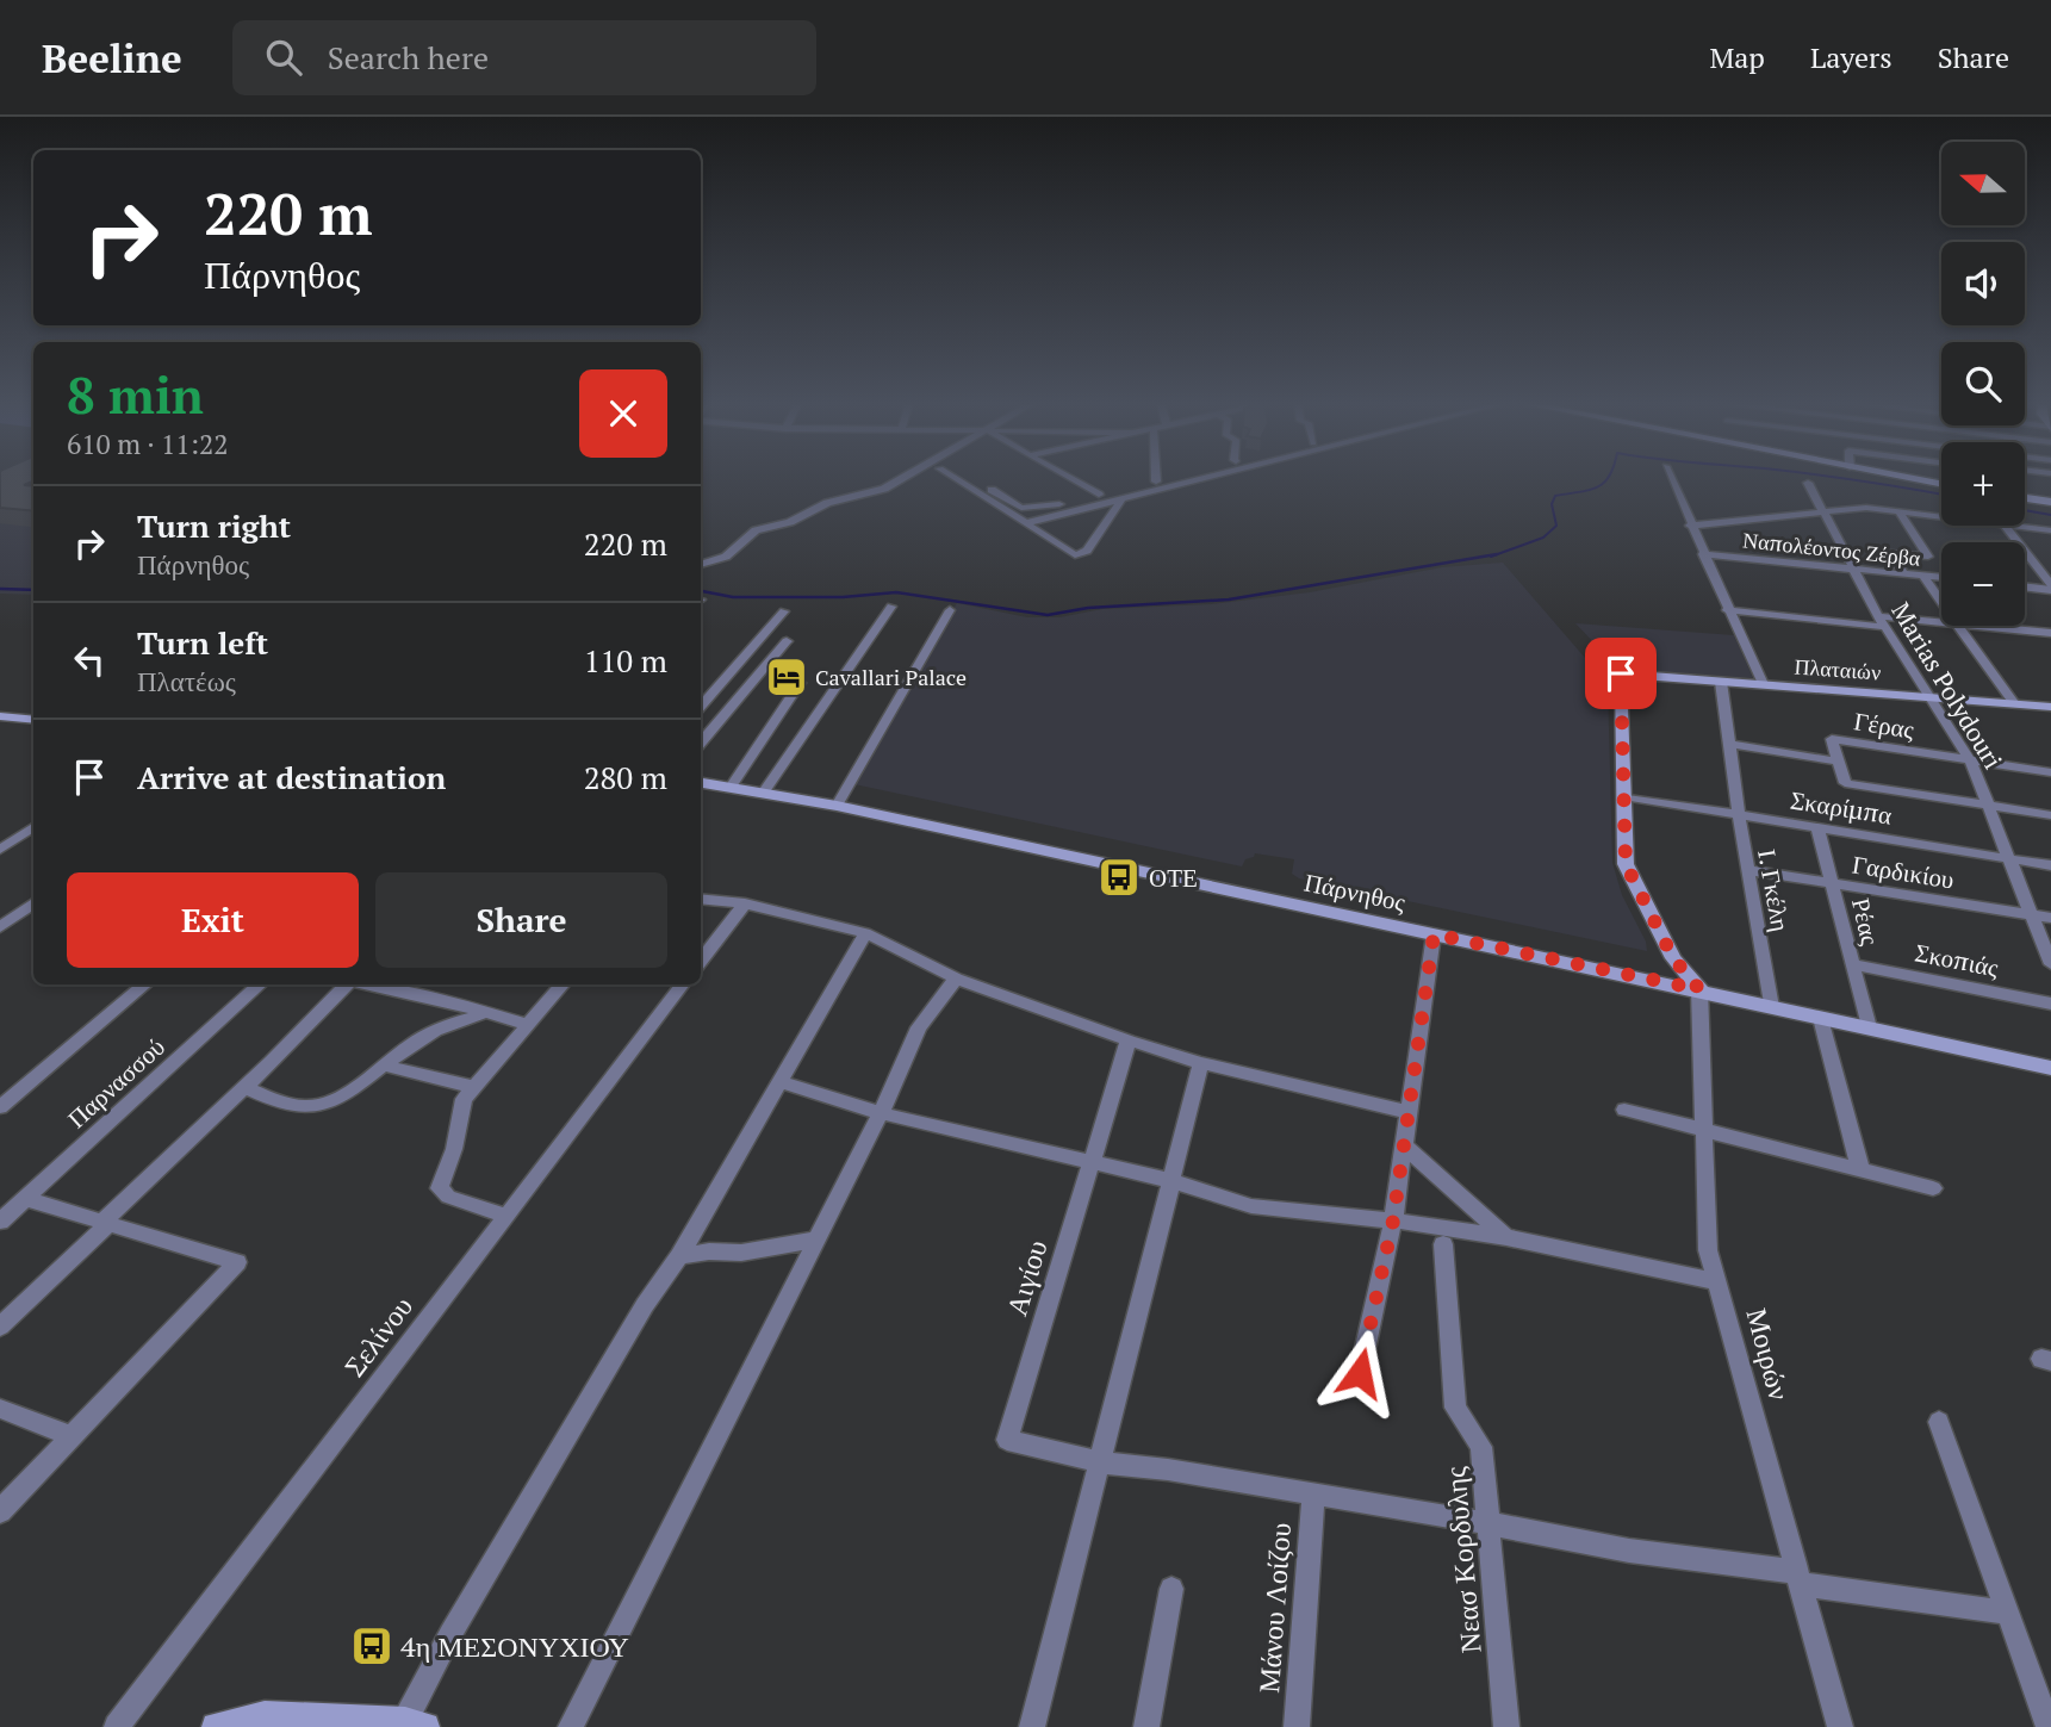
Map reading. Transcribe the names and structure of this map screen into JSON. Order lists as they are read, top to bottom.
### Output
{
  "streets": {
    "main road": ["Πλαταιών", "Πάρνηθος"],
    "street": [
      "Ναπολέοντος Ζέρβα",
      "Marias Polydouri",
      "Γέρας",
      "Σκαρίμπα",
      "Γαρδικίου",
      "Ι. Γκέλη",
      "Ρέας",
      "Σκοπιάς",
      "Παρνασσού",
      "Αιγίου",
      "Σελίνου",
      "Μοιρών",
      "Νεασ Κορδυλης",
      "Μάνου Λοίζου"
    ]
  },
  "crossings": [
    ["Ναπολέοντος Ζέρβα", "Marias Polydouri"],
    ["Πλαταιών", "Marias Polydouri"],
    ["Πλαταιών", "Σκαρίμπα"],
    ["Πλαταιών", "Ι. Γκέλη"],
    ["Marias Polydouri", "Γέρας"],
    ["Marias Polydouri", "Σκαρίμπα"],
    ["Marias Polydouri", "Γαρδικίου"],
    ["Σκαρίμπα", "Ι. Γκέλη"],
    ["Σκαρίμπα", "Ρέας"],
    ["Γαρδικίου", "Ι. Γκέλη"],
    ["Γαρδικίου", "Ρέας"],
    ["Ι. Γκέλη", "Πάρνηθος"],
    ["Πάρνηθος", "Ρέας"],
    ["Πάρνηθος", "Μοιρών"],
    ["Ρέας", "Σκοπιάς"]
  ],
  "places": {
    "hotel": ["Cavallari Palace"],
    "bus stop": ["ΟΤΕ", "4η ΜΕΣΟΝΥΧΙΟΥ"]
  },
  "north": "left",
  "page": {
    "header": "Beeline",
    "search": "Search here",
    "nav": ["Map", "Layers", "Share"],
    "map_buttons": ["+", "−"],
    "turn": ["220 m", "Πάρνηθος"],
    "heading": ["8 min", "610 m · 11:22"],
    "list": [
      {
        "name": "Turn right",
        "note": "Πάρνηθος",
        "value": "220 m"
      },
      {
        "name": "Turn left",
        "note": "Πλατέως",
        "value": "110 m"
      },
      {
        "name": "Arrive at destination",
        "value": "280 m"
      }
    ],
    "buttons": ["Exit", "Share"]
  }
}
